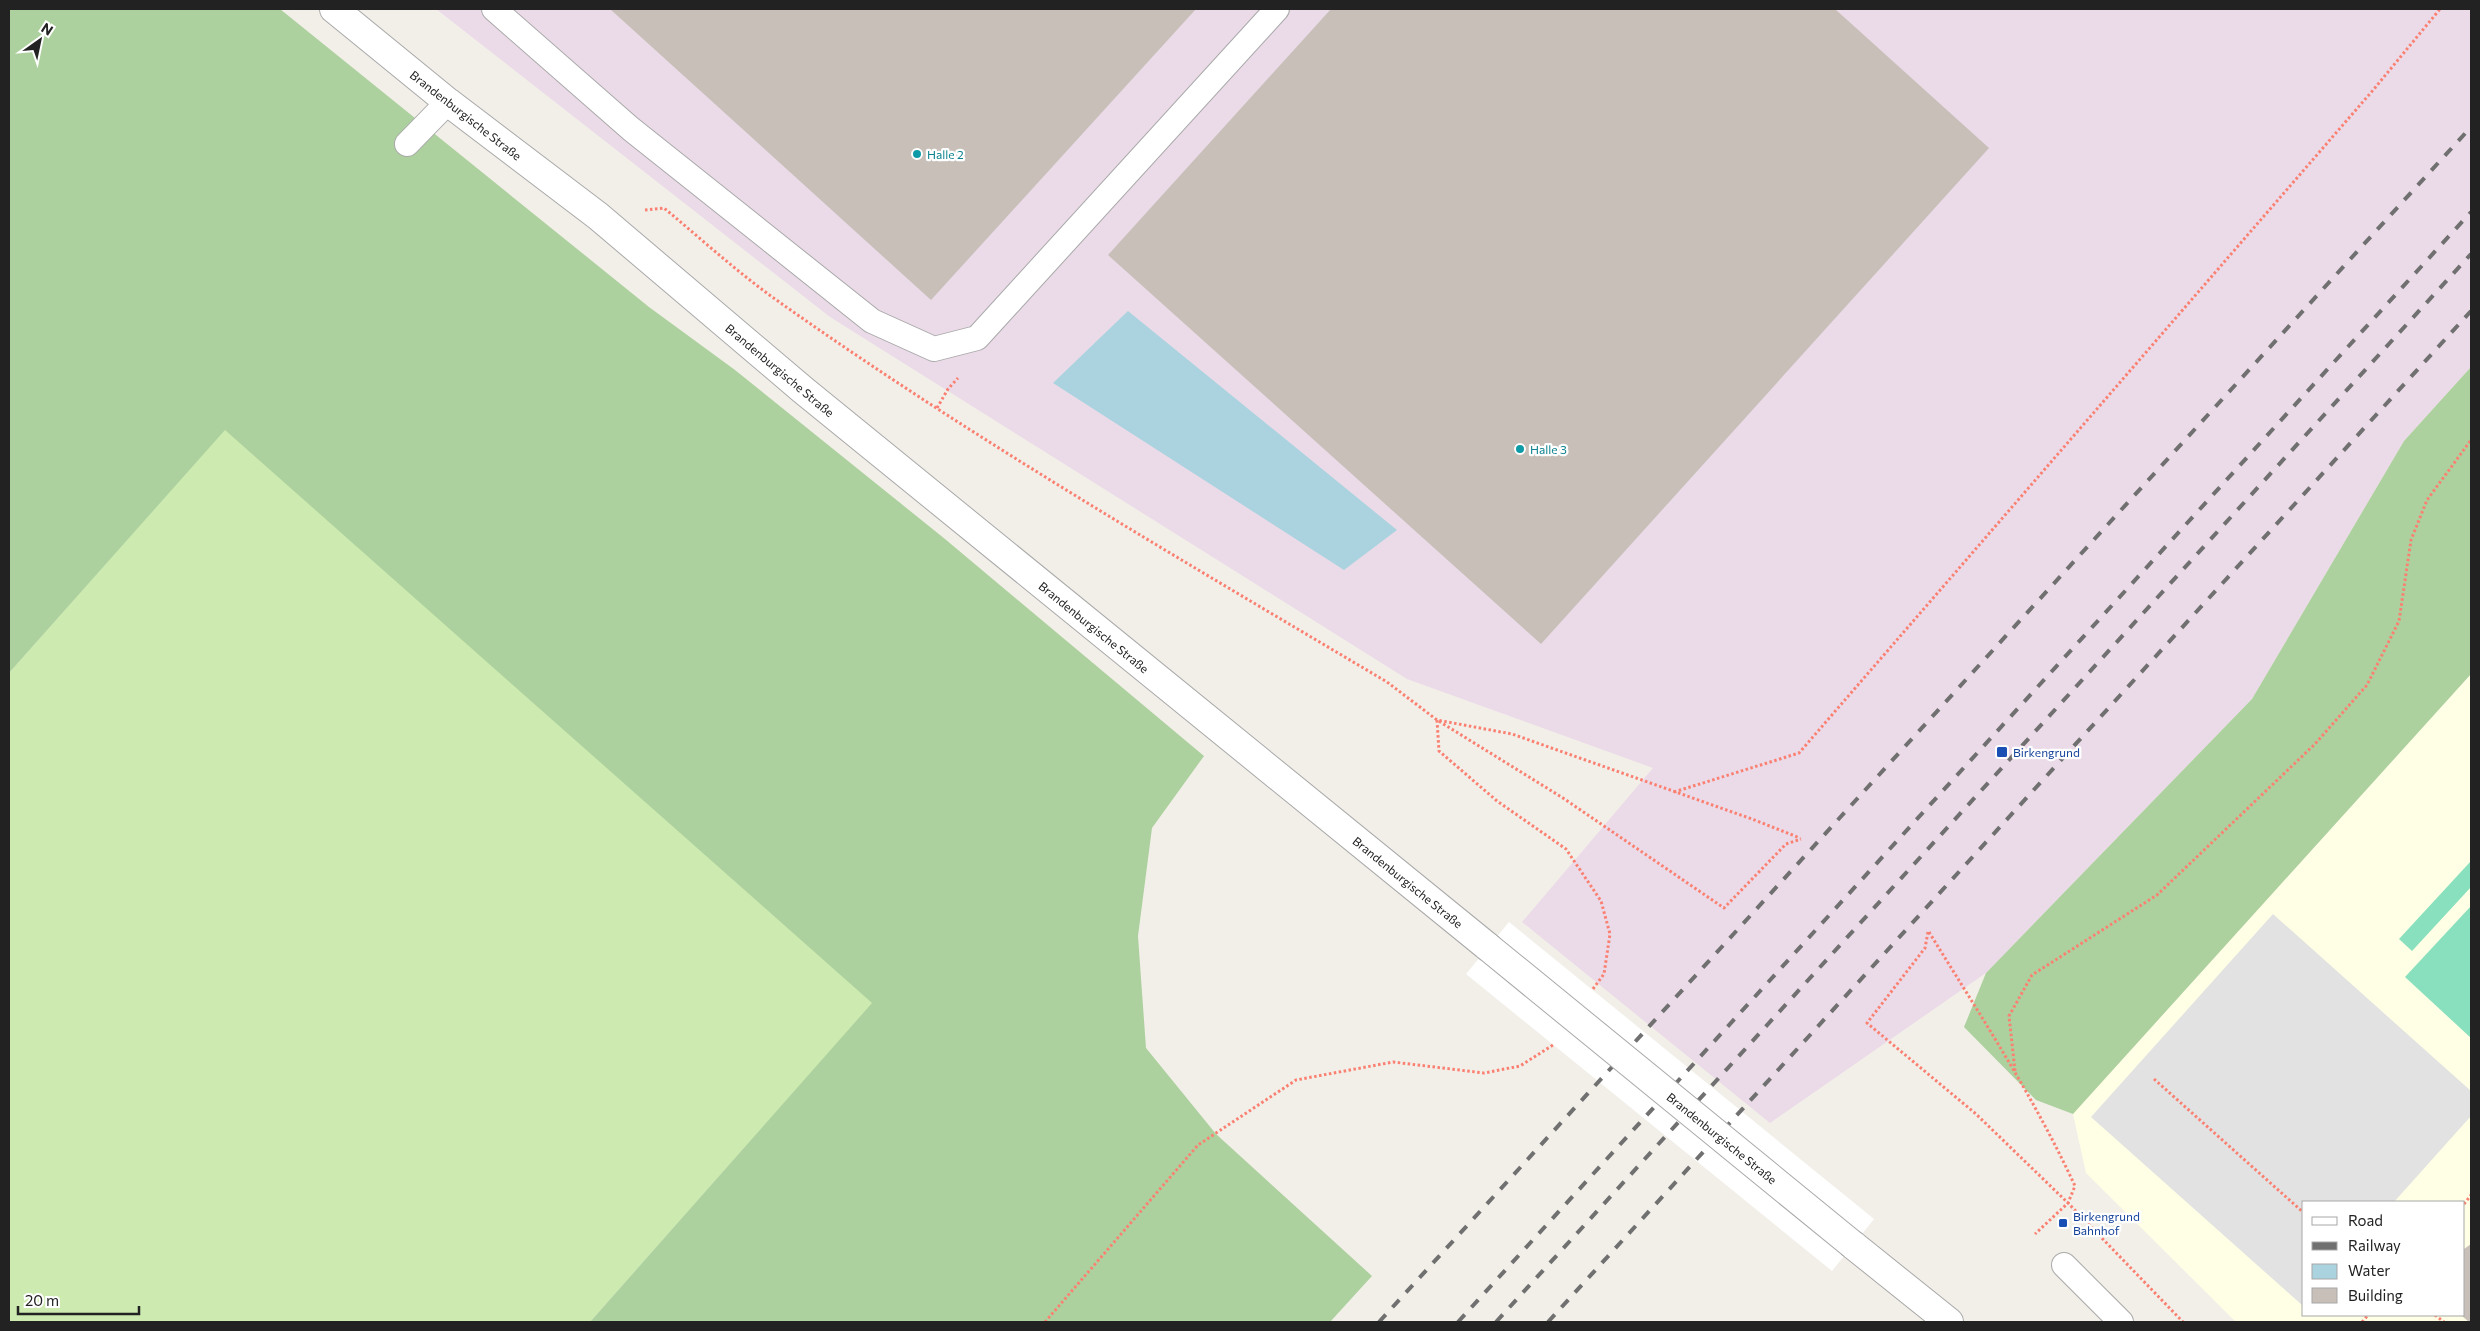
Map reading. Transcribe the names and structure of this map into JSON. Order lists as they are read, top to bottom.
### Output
{
  "streets": {
    "street": ["Brandenburgische Straße"]
  },
  "places": {
    "other": ["Halle 2", "Halle 3"],
    "transit": ["Birkengrund", "Birkengrund Bahnhof"]
  },
  "legend": [
    "Road",
    "Railway",
    "Water",
    "Building"
  ],
  "scale_bar": "20 m",
  "north": "top right"
}
